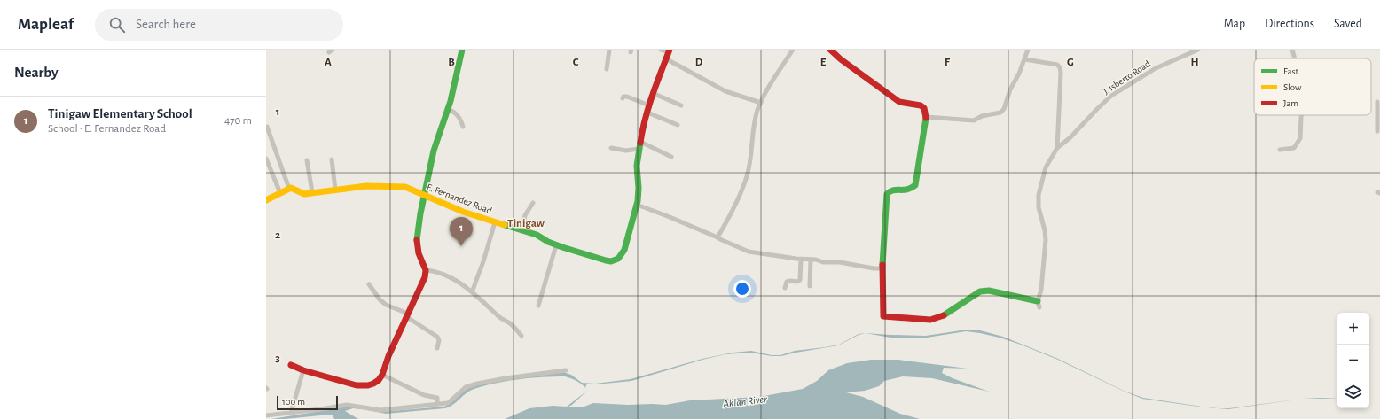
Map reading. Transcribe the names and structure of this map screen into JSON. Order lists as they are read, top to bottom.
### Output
{
  "streets": {
    "street": ["J. Isberto Road", "E. Fernandez Road"]
  },
  "districts": ["Tinigaw"],
  "water": ["Aklan River"],
  "legend": ["Fast", "Slow", "Jam"],
  "scale_bar": "100 m",
  "page": {
    "header": "Mapleaf",
    "search": "Search here",
    "nav": ["Map", "Directions", "Saved"],
    "heading": "Nearby",
    "list": [
      {
        "mark": "1",
        "name": "Tinigaw Elementary School",
        "note": "School · E. Fernandez Road",
        "value": "470 m"
      }
    ],
    "pins": "1",
    "map_buttons": ["+", "−"],
    "scale": "100 m"
  },
  "grid": {
    "columns": [
      "A",
      "B",
      "C",
      "D",
      "E",
      "F",
      "G",
      "H"
    ],
    "rows": ["1", "2", "3"]
  }
}
